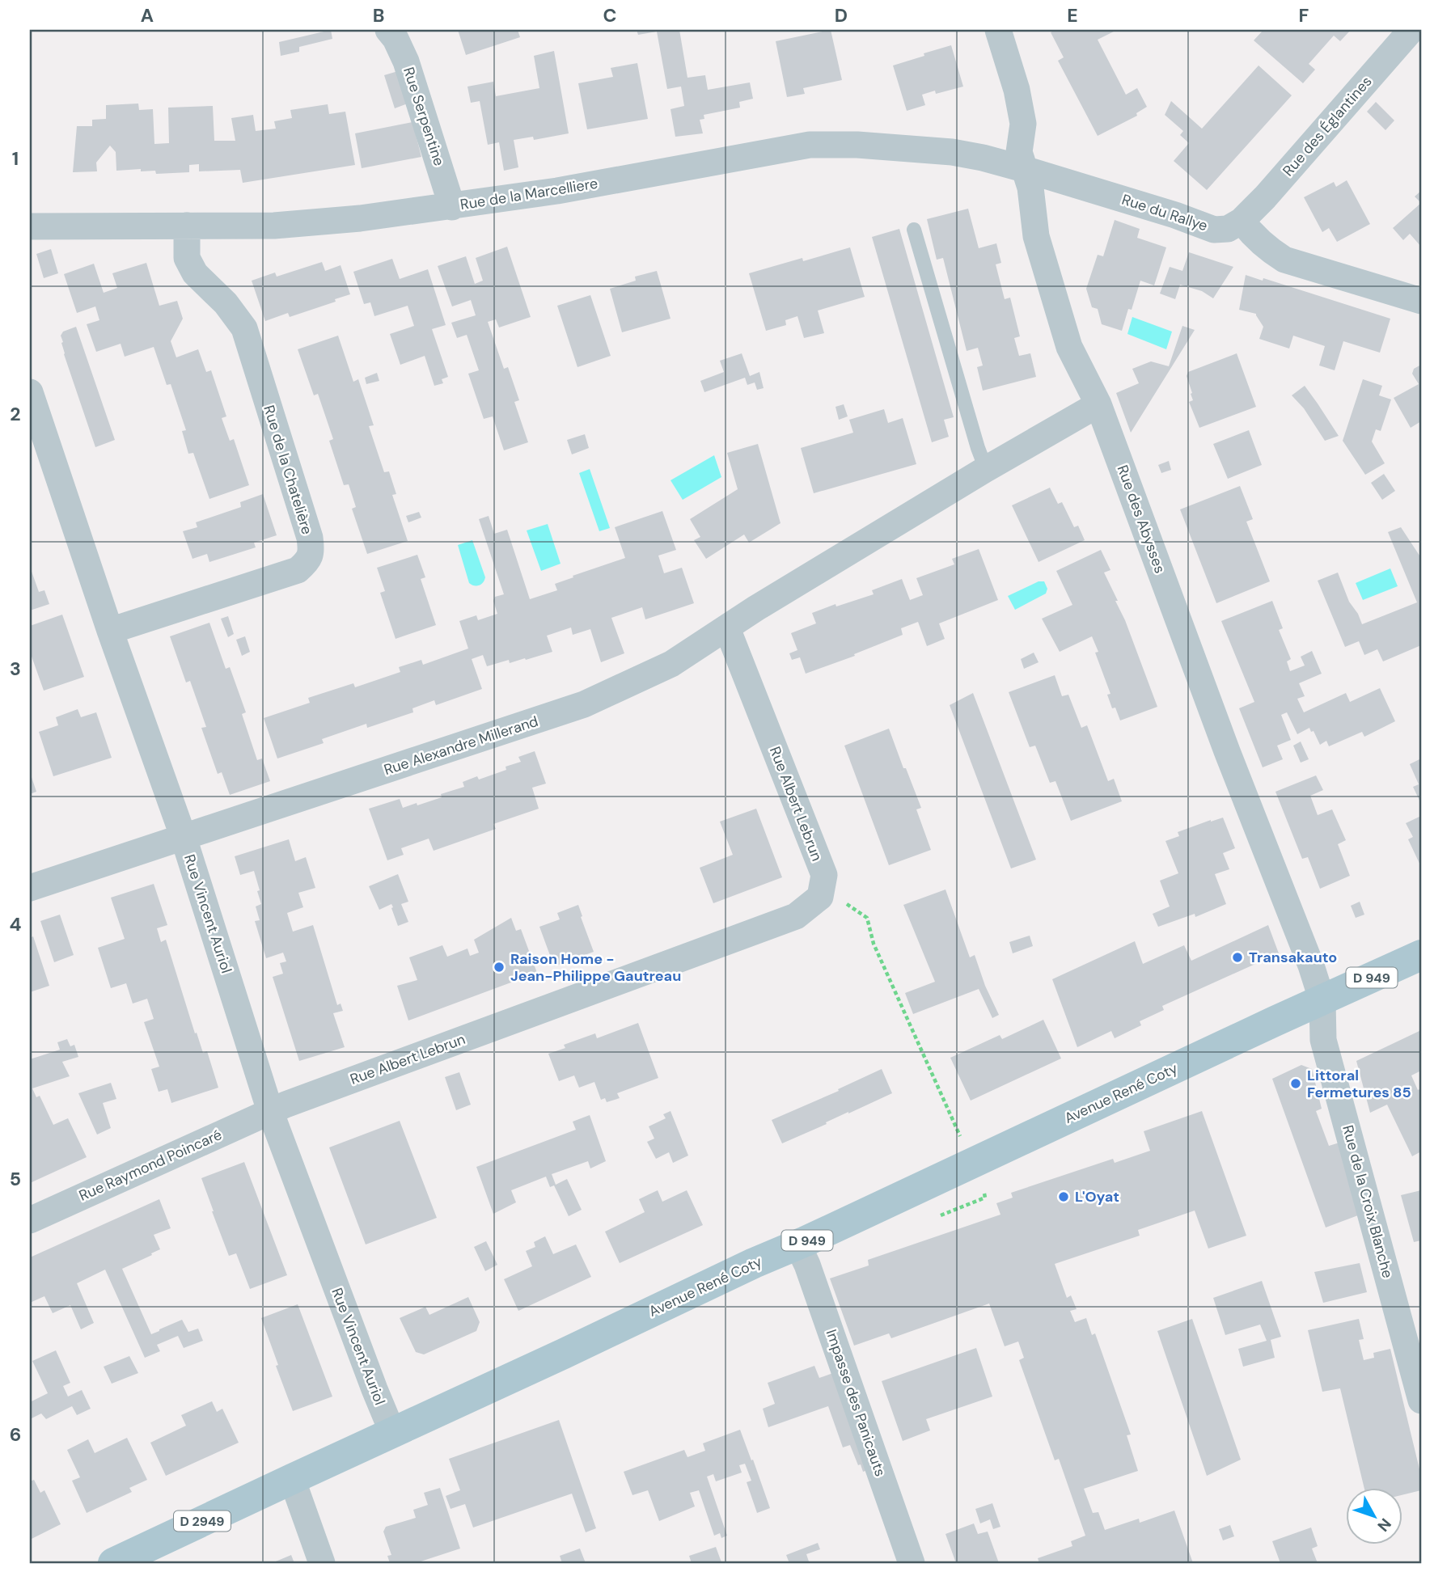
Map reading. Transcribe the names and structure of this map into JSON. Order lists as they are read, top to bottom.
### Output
{
  "streets": {
    "main road": ["D 949", "Avenue René Coty", "D 2949"],
    "street": [
      "Rue Serpentine",
      "Rue des Églantines",
      "Rue de la Marcelliere",
      "Rue du Rallye",
      "Rue de la Chatelière",
      "Rue des Abysses",
      "Rue Alexandre Millerand",
      "Rue Albert Lebrun",
      "Rue Vincent Auriol",
      "Rue Raymond Poincaré",
      "Rue de la Croix Blanche",
      "Impasse des Panicauts"
    ]
  },
  "crossings": [
    ["Rue Serpentine", "Rue de la Marcelliere"],
    ["Rue des Églantines", "Rue du Rallye"],
    ["Rue de la Marcelliere", "Rue du Rallye"],
    ["Rue de la Marcelliere", "Rue de la Chatelière"],
    ["Rue de la Marcelliere", "Rue des Abysses"],
    ["Rue du Rallye", "Rue des Abysses"],
    ["Rue de la Chatelière", "Rue Vincent Auriol"],
    ["Rue des Abysses", "Avenue René Coty"],
    ["Rue des Abysses", "Rue de la Croix Blanche"],
    ["Rue Alexandre Millerand", "Rue Albert Lebrun"],
    ["Rue Alexandre Millerand", "Rue Vincent Auriol"],
    ["Rue Albert Lebrun", "Rue Vincent Auriol"],
    ["Rue Albert Lebrun", "Rue Raymond Poincaré"],
    ["Rue Vincent Auriol", "Avenue René Coty"],
    ["Rue Vincent Auriol", "Rue Raymond Poincaré"],
    ["Avenue René Coty", "Rue de la Croix Blanche"],
    ["Avenue René Coty", "Impasse des Panicauts"]
  ],
  "places": [
    "Transakauto",
    "Raison Home - Jean-Philippe Gautreau",
    "Littoral Fermetures 85",
    "L'Oyat"
  ],
  "north": "bottom right",
  "grid": {
    "columns": [
      "A",
      "B",
      "C",
      "D",
      "E",
      "F"
    ],
    "rows": [
      "1",
      "2",
      "3",
      "4",
      "5",
      "6"
    ]
  }
}
